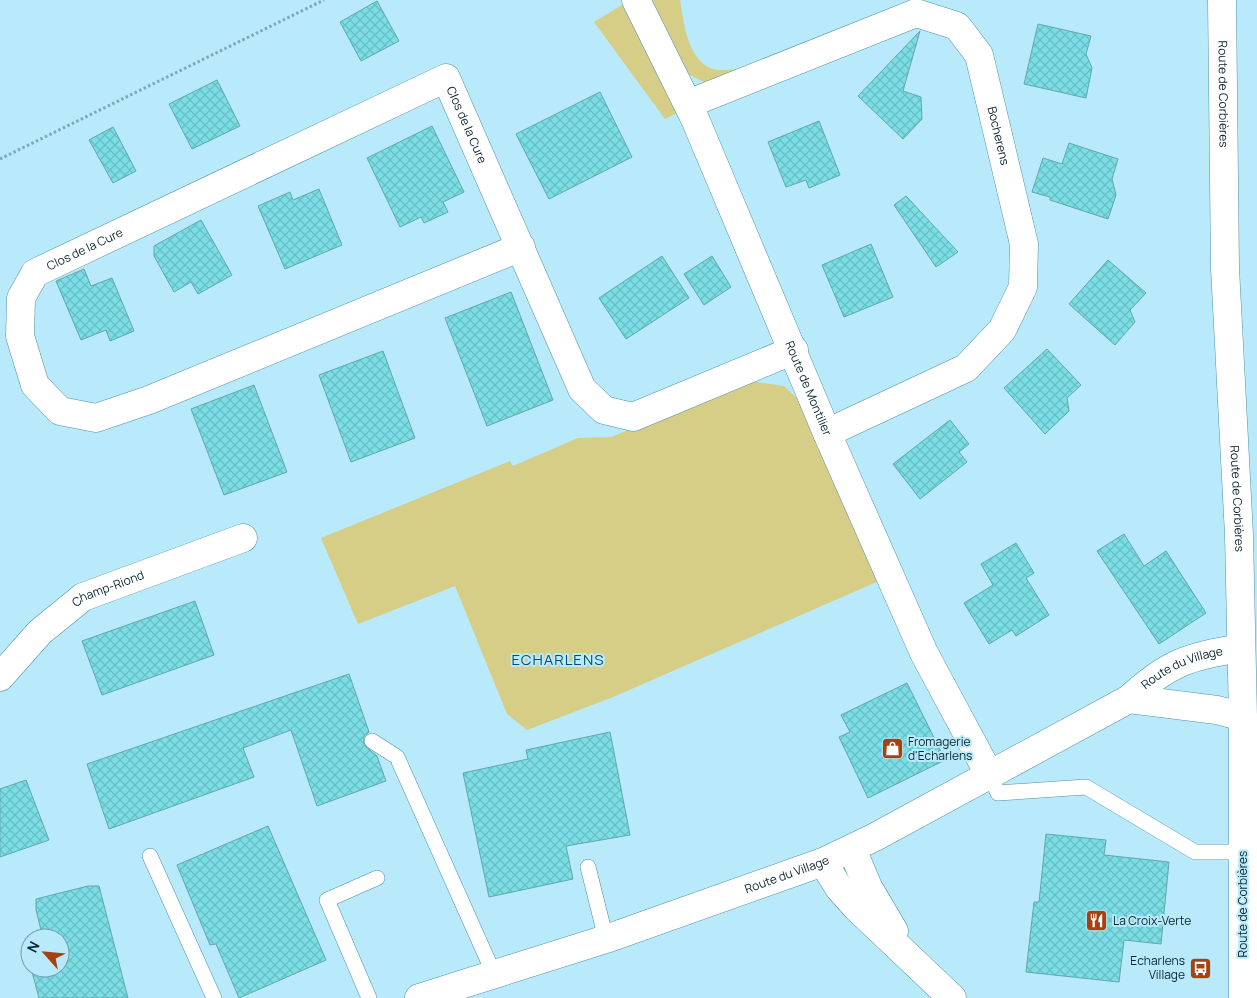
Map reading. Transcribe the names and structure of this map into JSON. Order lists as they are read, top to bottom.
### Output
{
  "streets": {
    "street": [
      "Route de Corbières",
      "Clos de la Cure",
      "Bocherens",
      "Route de Montilier",
      "Champ-Riond",
      "Route du Village"
    ]
  },
  "crossings": [
    ["Route de Corbières", "Route du Village"],
    ["Clos de la Cure", "Route de Montilier"],
    ["Bocherens", "Route de Montilier"],
    ["Route de Montilier", "Route du Village"]
  ],
  "districts": ["ECHARLENS"],
  "places": {
    "shop": ["Fromagerie d'Echarlens"],
    "restaurant": ["La Croix-Verte"],
    "bus stop": ["Echarlens Village"]
  },
  "north": "top left"
}
